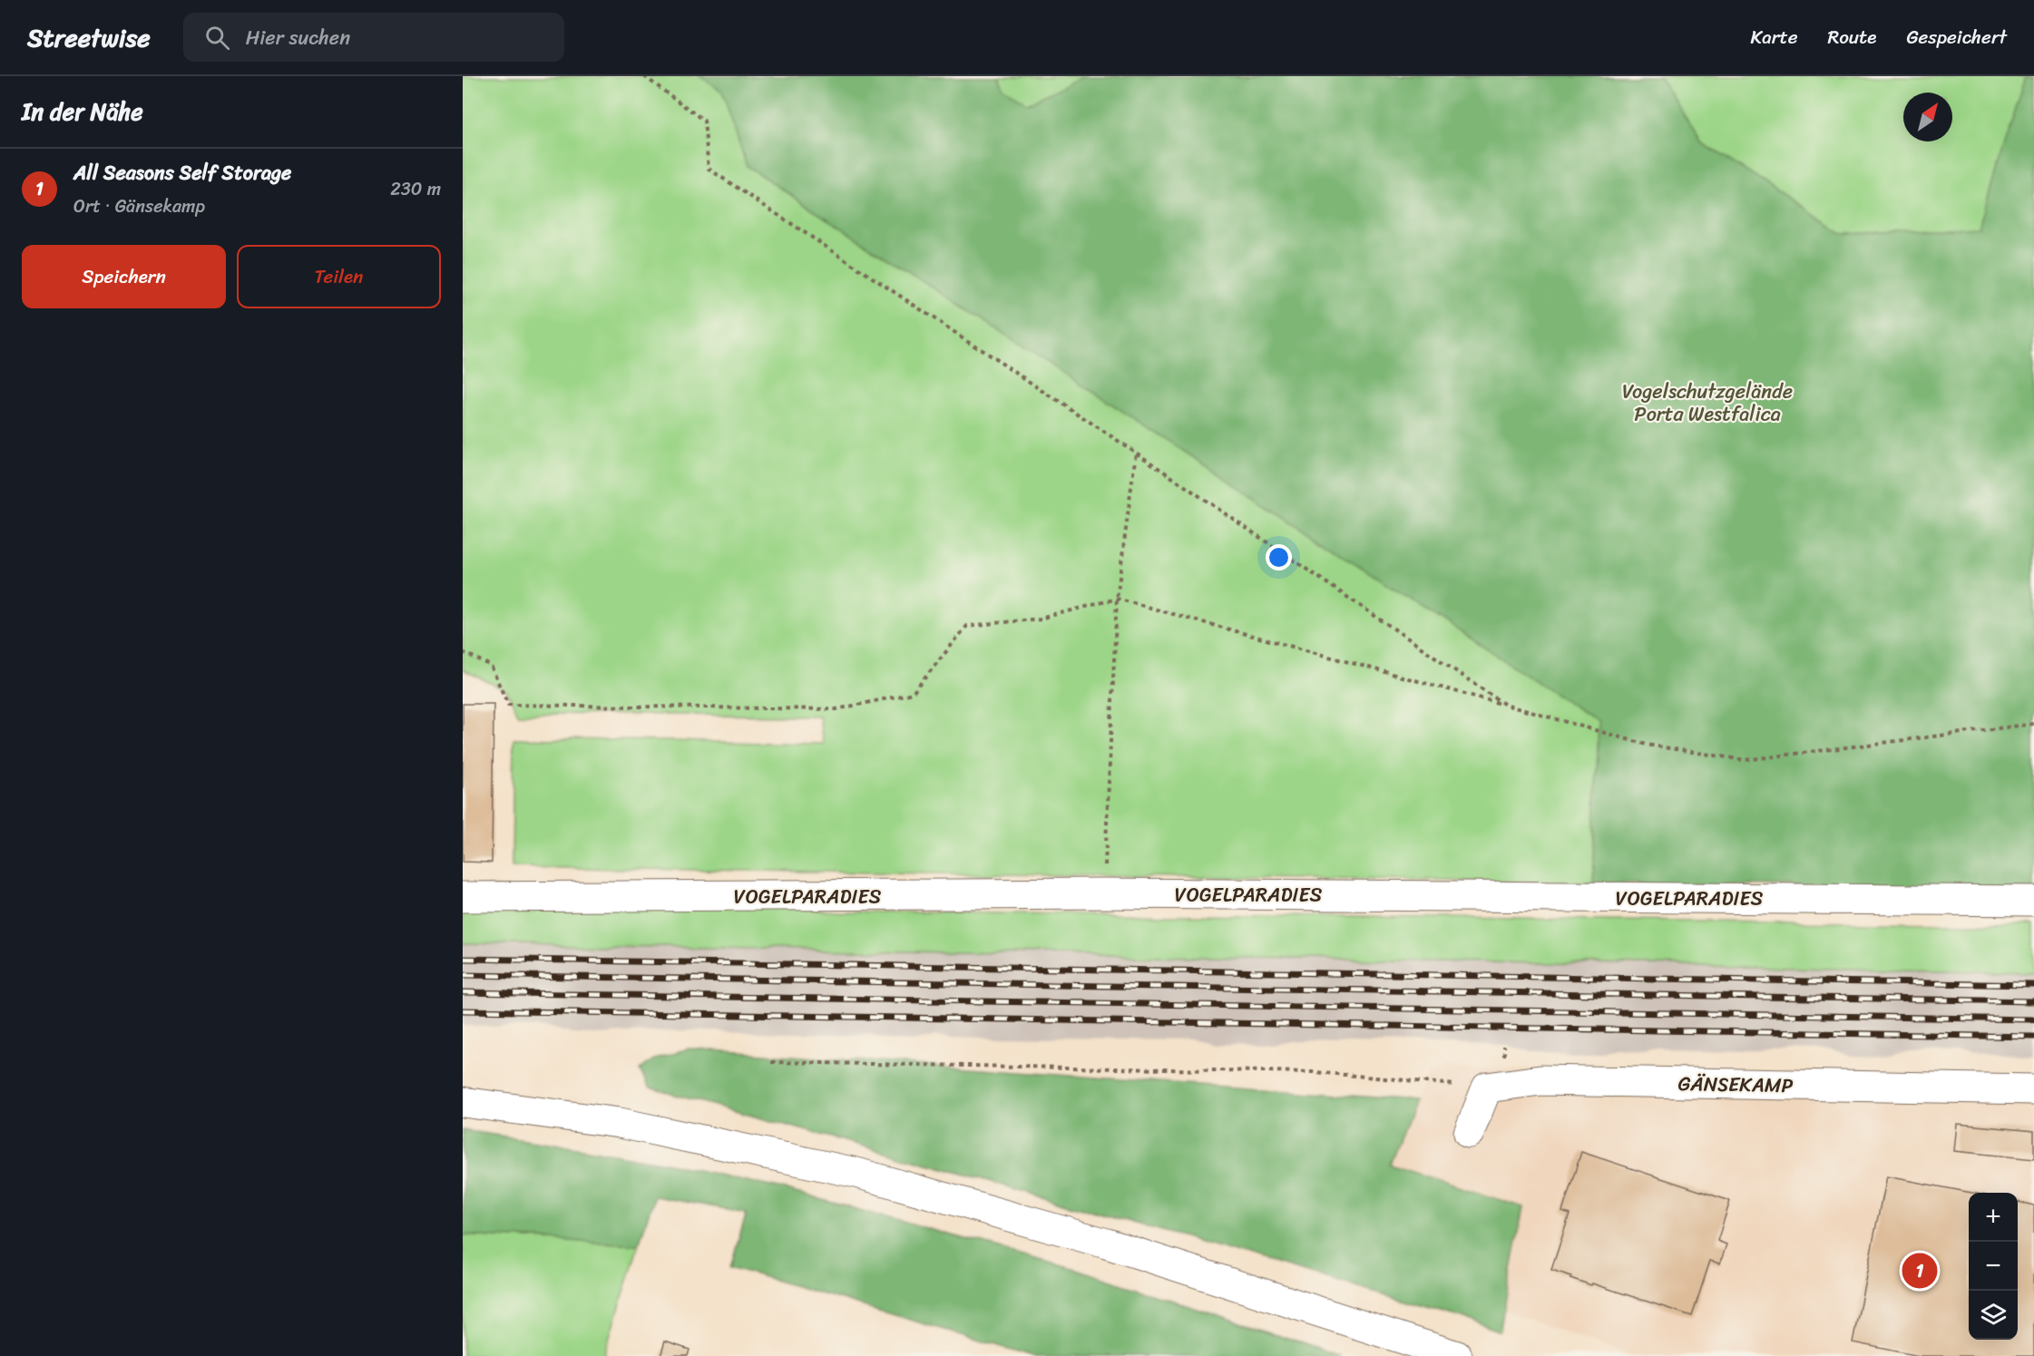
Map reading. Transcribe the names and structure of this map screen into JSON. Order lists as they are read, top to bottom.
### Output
{
  "streets": {
    "street": ["VOGELPARADIES", "GÄNSEKAMP"]
  },
  "parks": ["Vogelschutzgelände Porta Westfalica"],
  "north": "top right",
  "page": {
    "header": "Streetwise",
    "search": "Hier suchen",
    "nav": ["Karte", "Route", "Gespeichert"],
    "heading": "In der Nähe",
    "list": [
      {
        "mark": "1",
        "name": "All Seasons Self Storage",
        "note": "Ort · Gänsekamp",
        "value": "230 m"
      }
    ],
    "buttons": ["Speichern", "Teilen"],
    "map_buttons": ["+", "−"],
    "pins": "1"
  }
}
